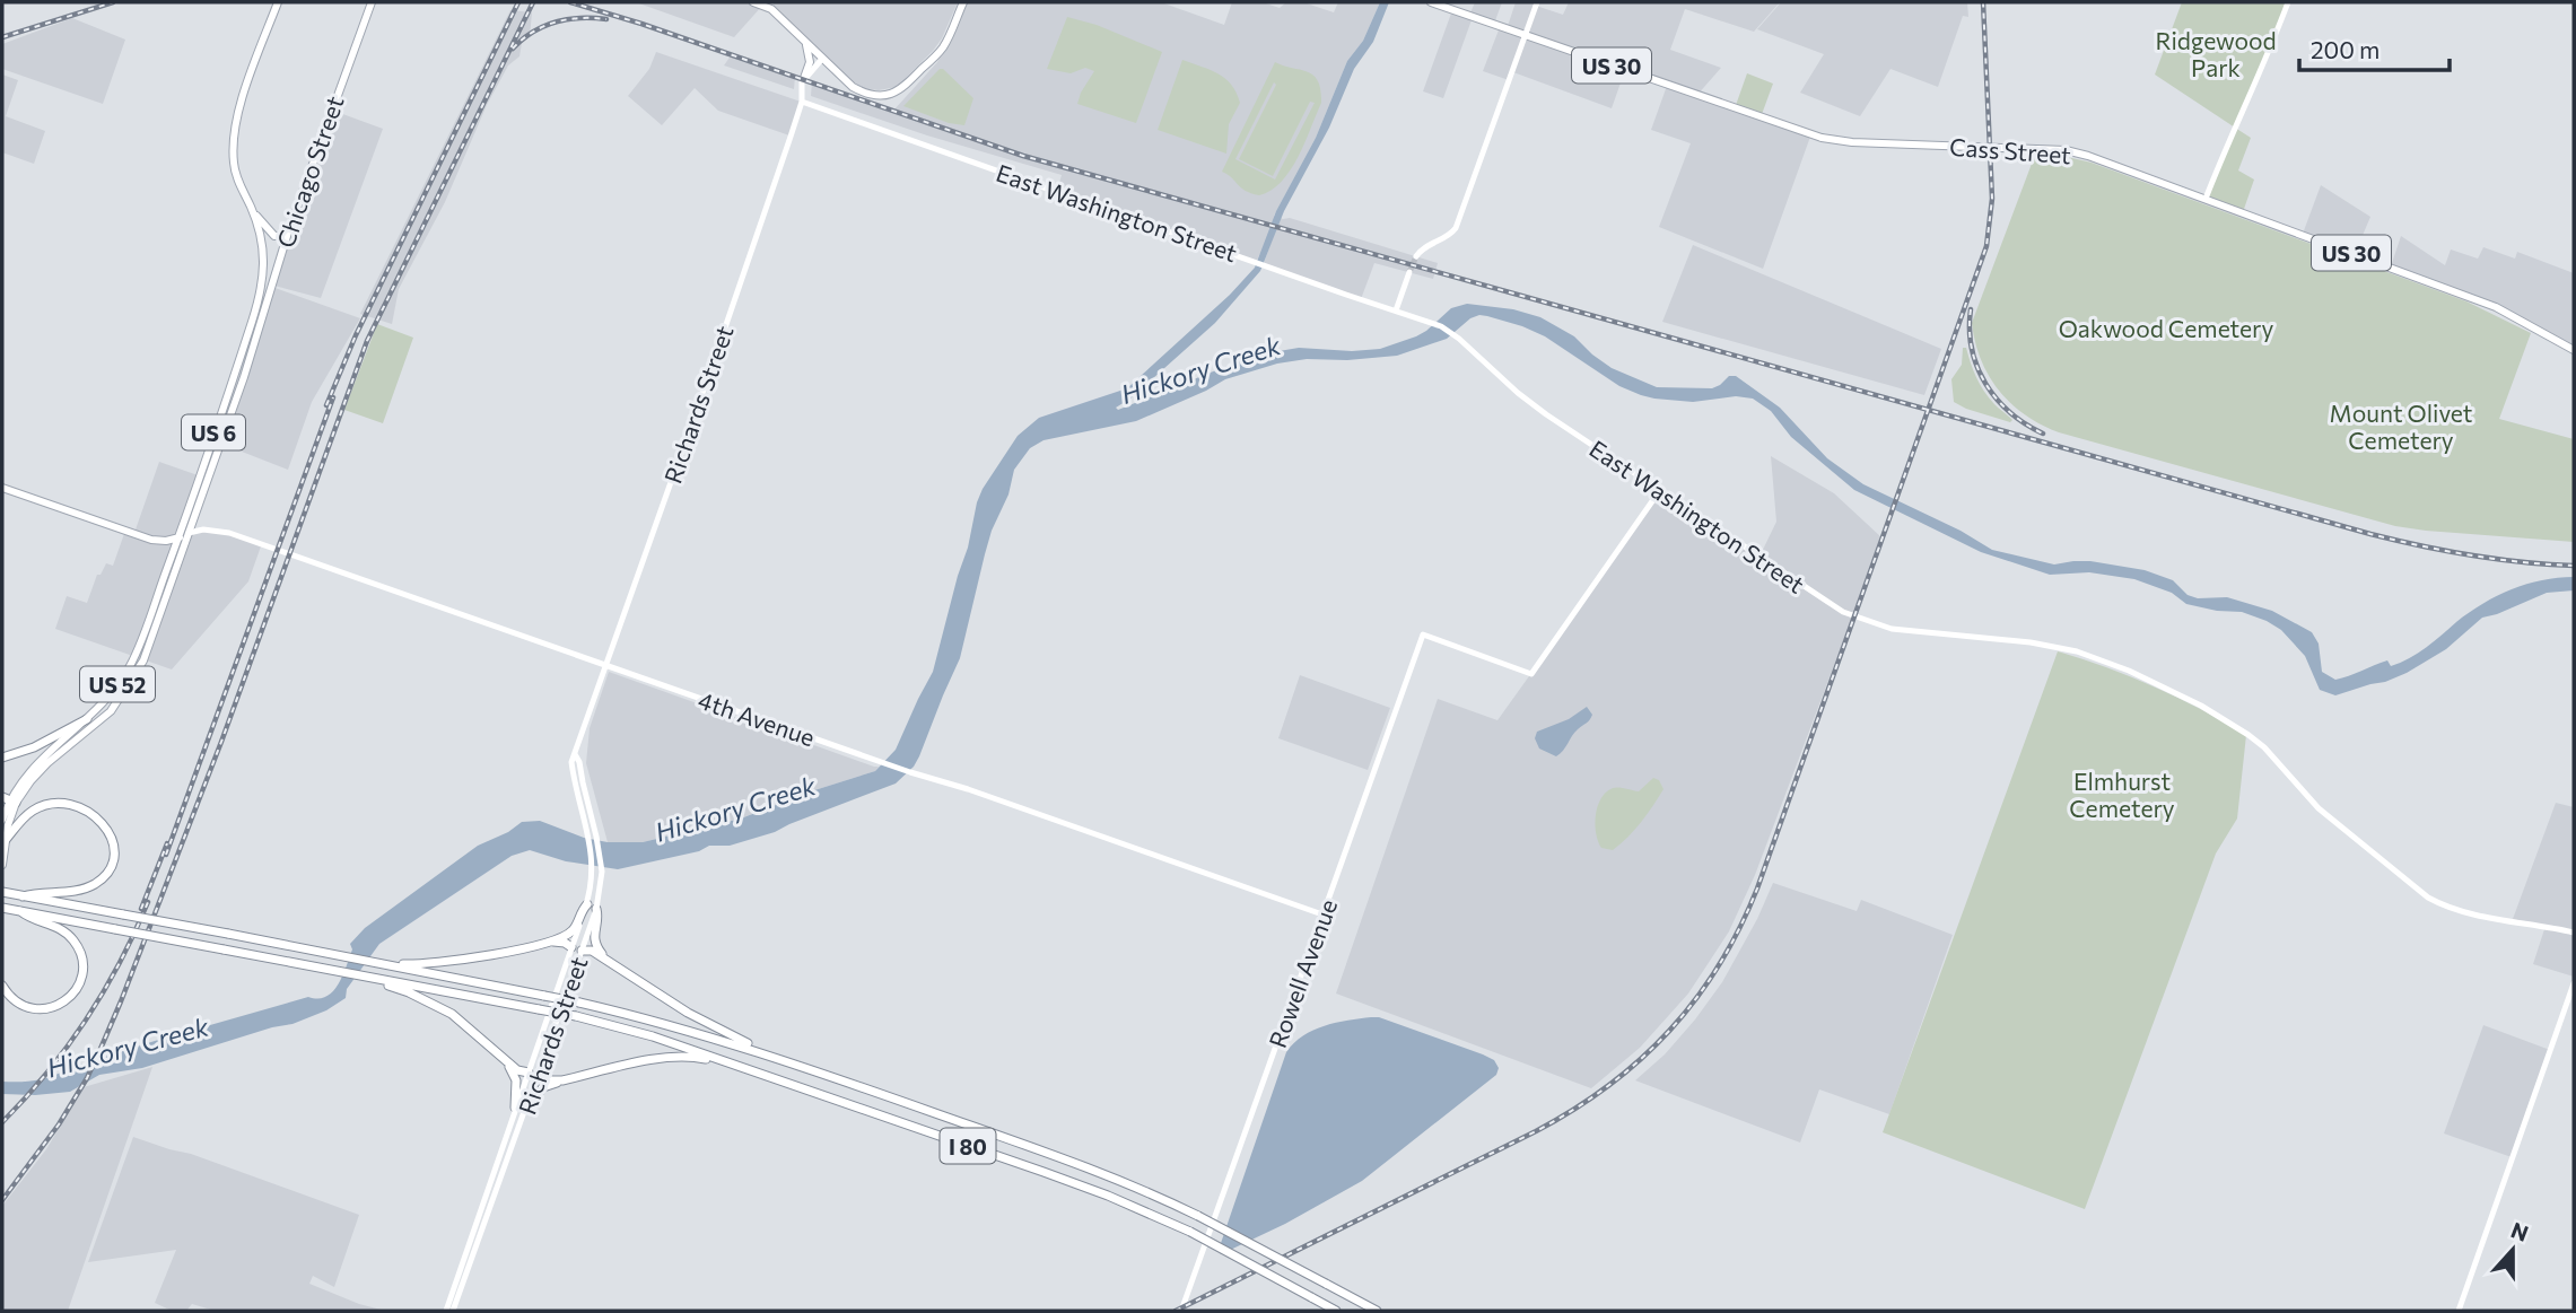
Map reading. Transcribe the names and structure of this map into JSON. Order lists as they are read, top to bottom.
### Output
{
  "streets": {
    "highway": ["I 80"],
    "main road": [
      "US 30",
      "Cass Street",
      "Chicago Street",
      "US 6",
      "US 52"
    ],
    "street": [
      "East Washington Street",
      "Richards Street",
      "4th Avenue",
      "Rowell Avenue"
    ]
  },
  "crossings": [
    ["Chicago Street", "US 52"],
    ["Chicago Street", "4th Avenue"],
    ["East Washington Street", "Richards Street"],
    ["East Washington Street", "Rowell Avenue"],
    ["Richards Street", "4th Avenue"],
    ["US 6", "US 52"],
    ["US 52", "4th Avenue"],
    ["4th Avenue", "Rowell Avenue"]
  ],
  "water": ["Hickory Creek"],
  "parks": [
    "Ridgewood Park",
    "Oakwood Cemetery",
    "Mount Olivet Cemetery",
    "Elmhurst Cemetery"
  ],
  "scale_bar": "200 m",
  "north": "top"
}
